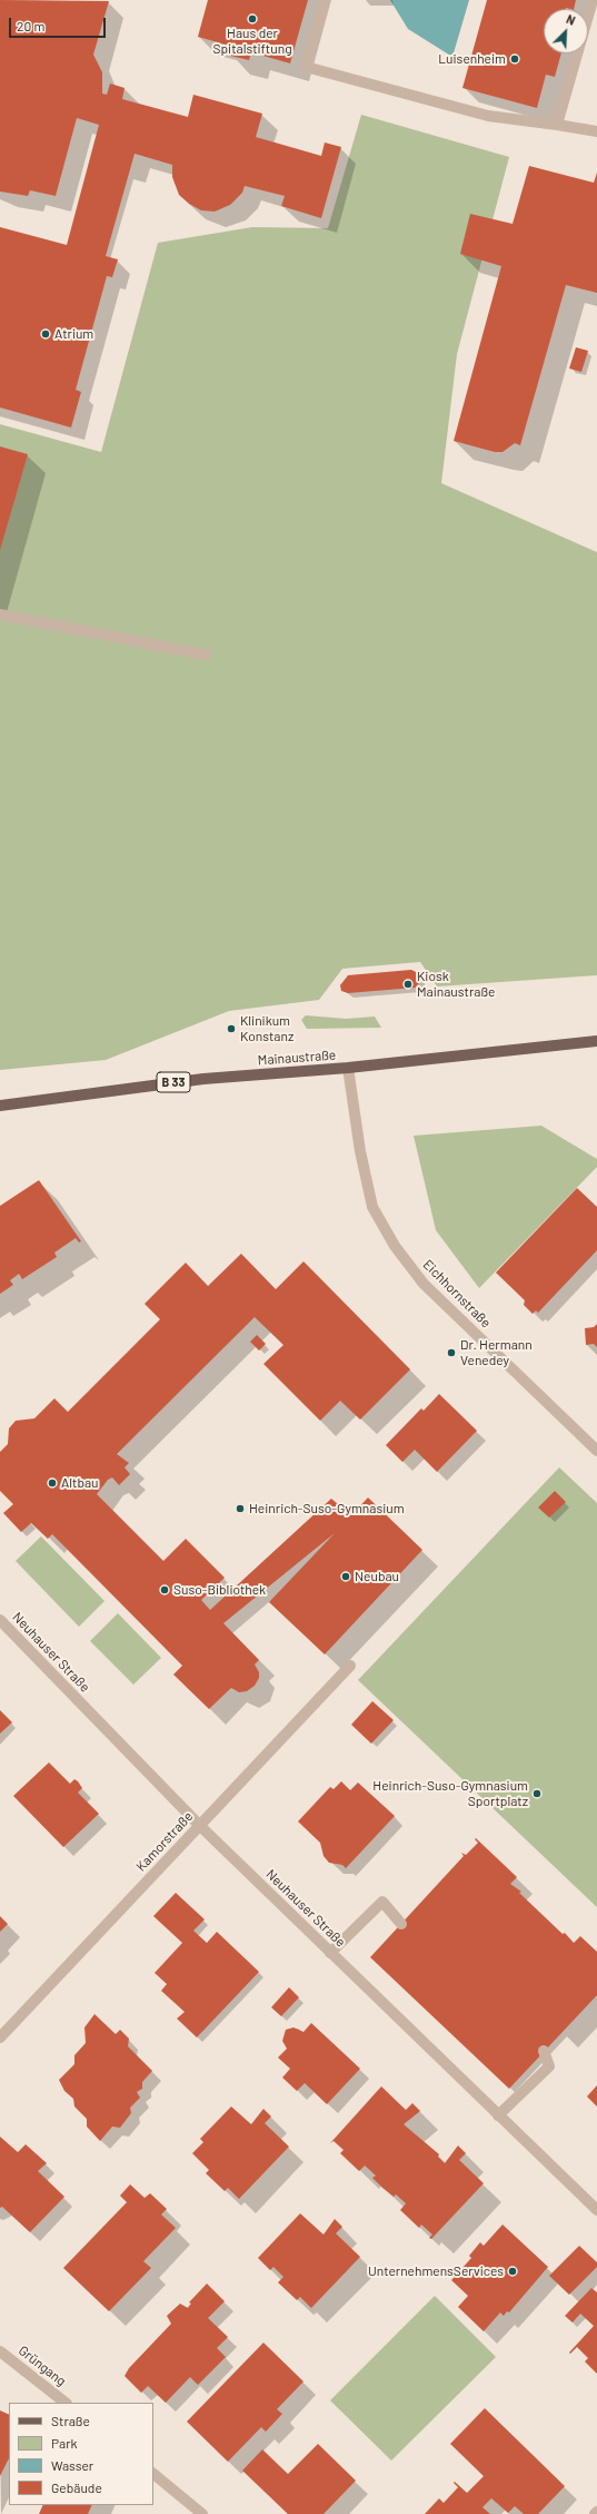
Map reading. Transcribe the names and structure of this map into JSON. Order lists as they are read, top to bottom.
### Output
{
  "streets": {
    "main road": ["Mainaustraße", "B 33"],
    "street": [
      "Eichhornstraße",
      "Neuhauser Straße",
      "Kamorstraße",
      "Grüngang"
    ]
  },
  "crossings": [
    ["Mainaustraße", "Eichhornstraße"],
    ["Neuhauser Straße", "Kamorstraße"]
  ],
  "places": [
    "Haus der Spitalstiftung",
    "Luisenheim",
    "Atrium",
    "Kiosk Mainaustraße",
    "Klinikum Konstanz",
    "Dr. Hermann Venedey",
    "Altbau",
    "Heinrich-Suso-Gymnasium",
    "Neubau",
    "Suso-Bibliothek",
    "Heinrich-Suso-Gymnasium Sportplatz",
    "UnternehmensServices"
  ],
  "legend": [
    "Straße",
    "Park",
    "Wasser",
    "Gebäude"
  ],
  "scale_bar": "20 m",
  "north": "top right"
}
